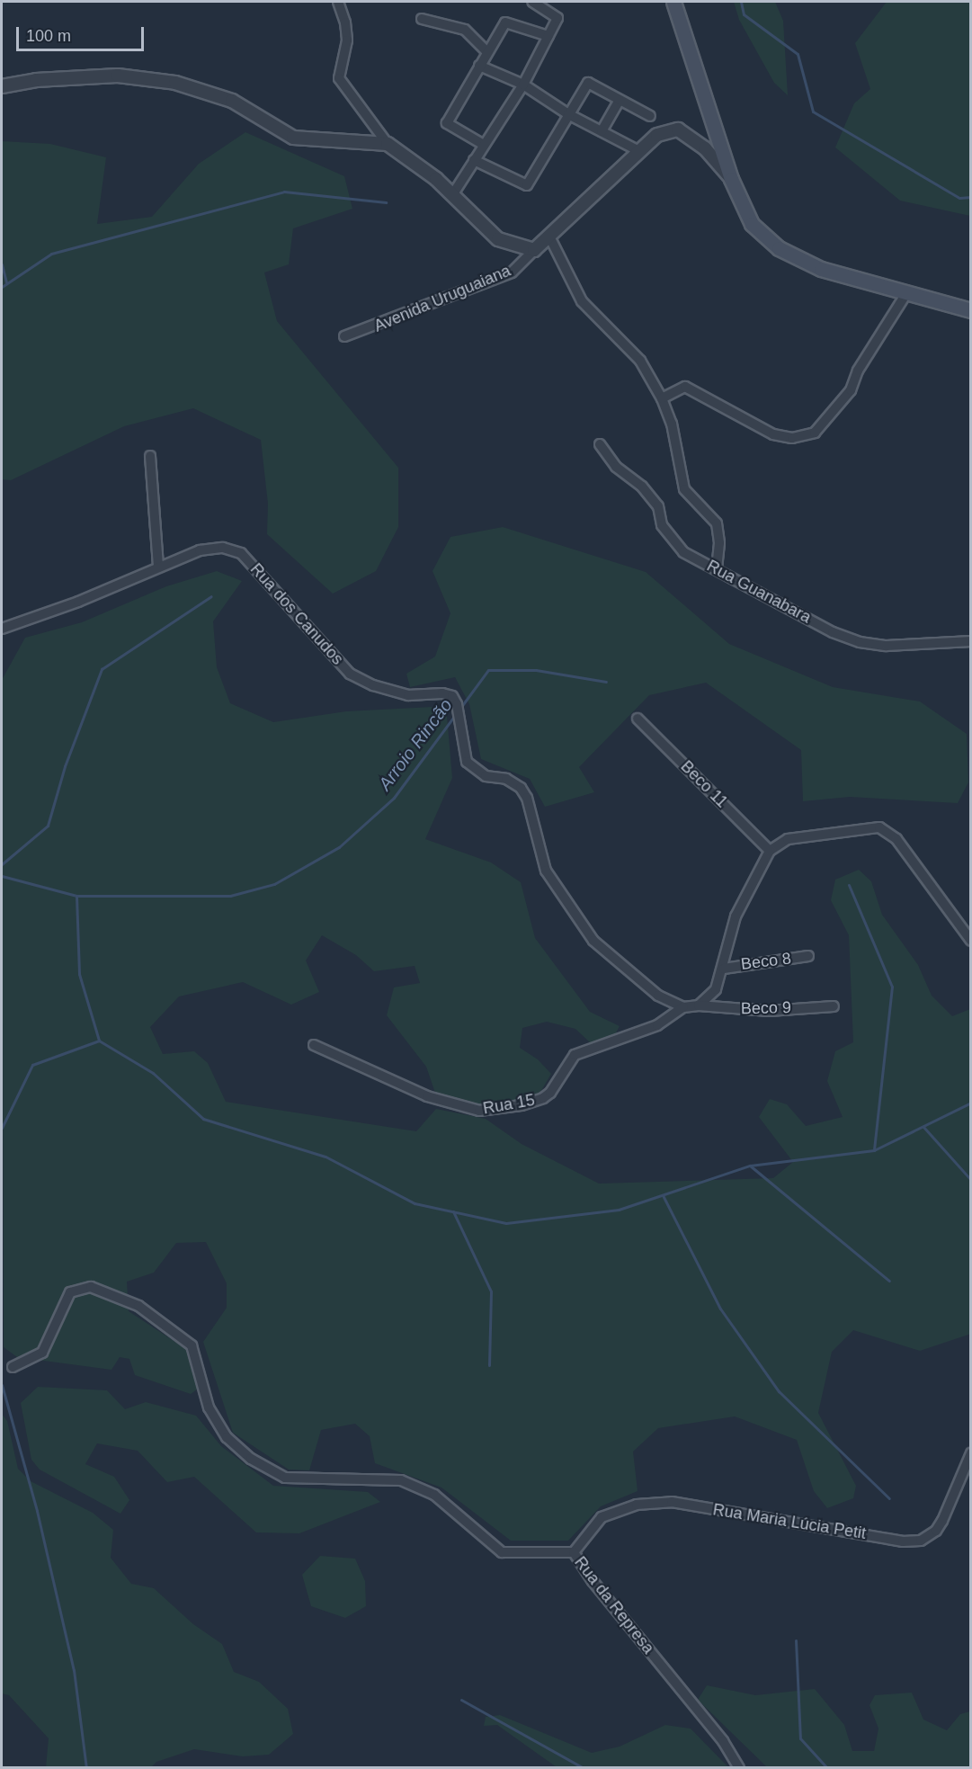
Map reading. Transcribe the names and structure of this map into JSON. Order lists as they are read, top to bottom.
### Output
{
  "streets": {
    "street": [
      "Avenida Uruguaiana",
      "Rua Guanabara",
      "Rua dos Canudos",
      "Beco 11",
      "Beco 8",
      "Beco 9",
      "Rua 15",
      "Rua Maria Lúcia Petit",
      "Rua da Represa"
    ]
  },
  "crossings": [
    ["Rua dos Canudos", "Rua 15"],
    ["Rua Maria Lúcia Petit", "Rua da Represa"]
  ],
  "water": ["Arroio Rincão"],
  "scale_bar": "100 m"
}
